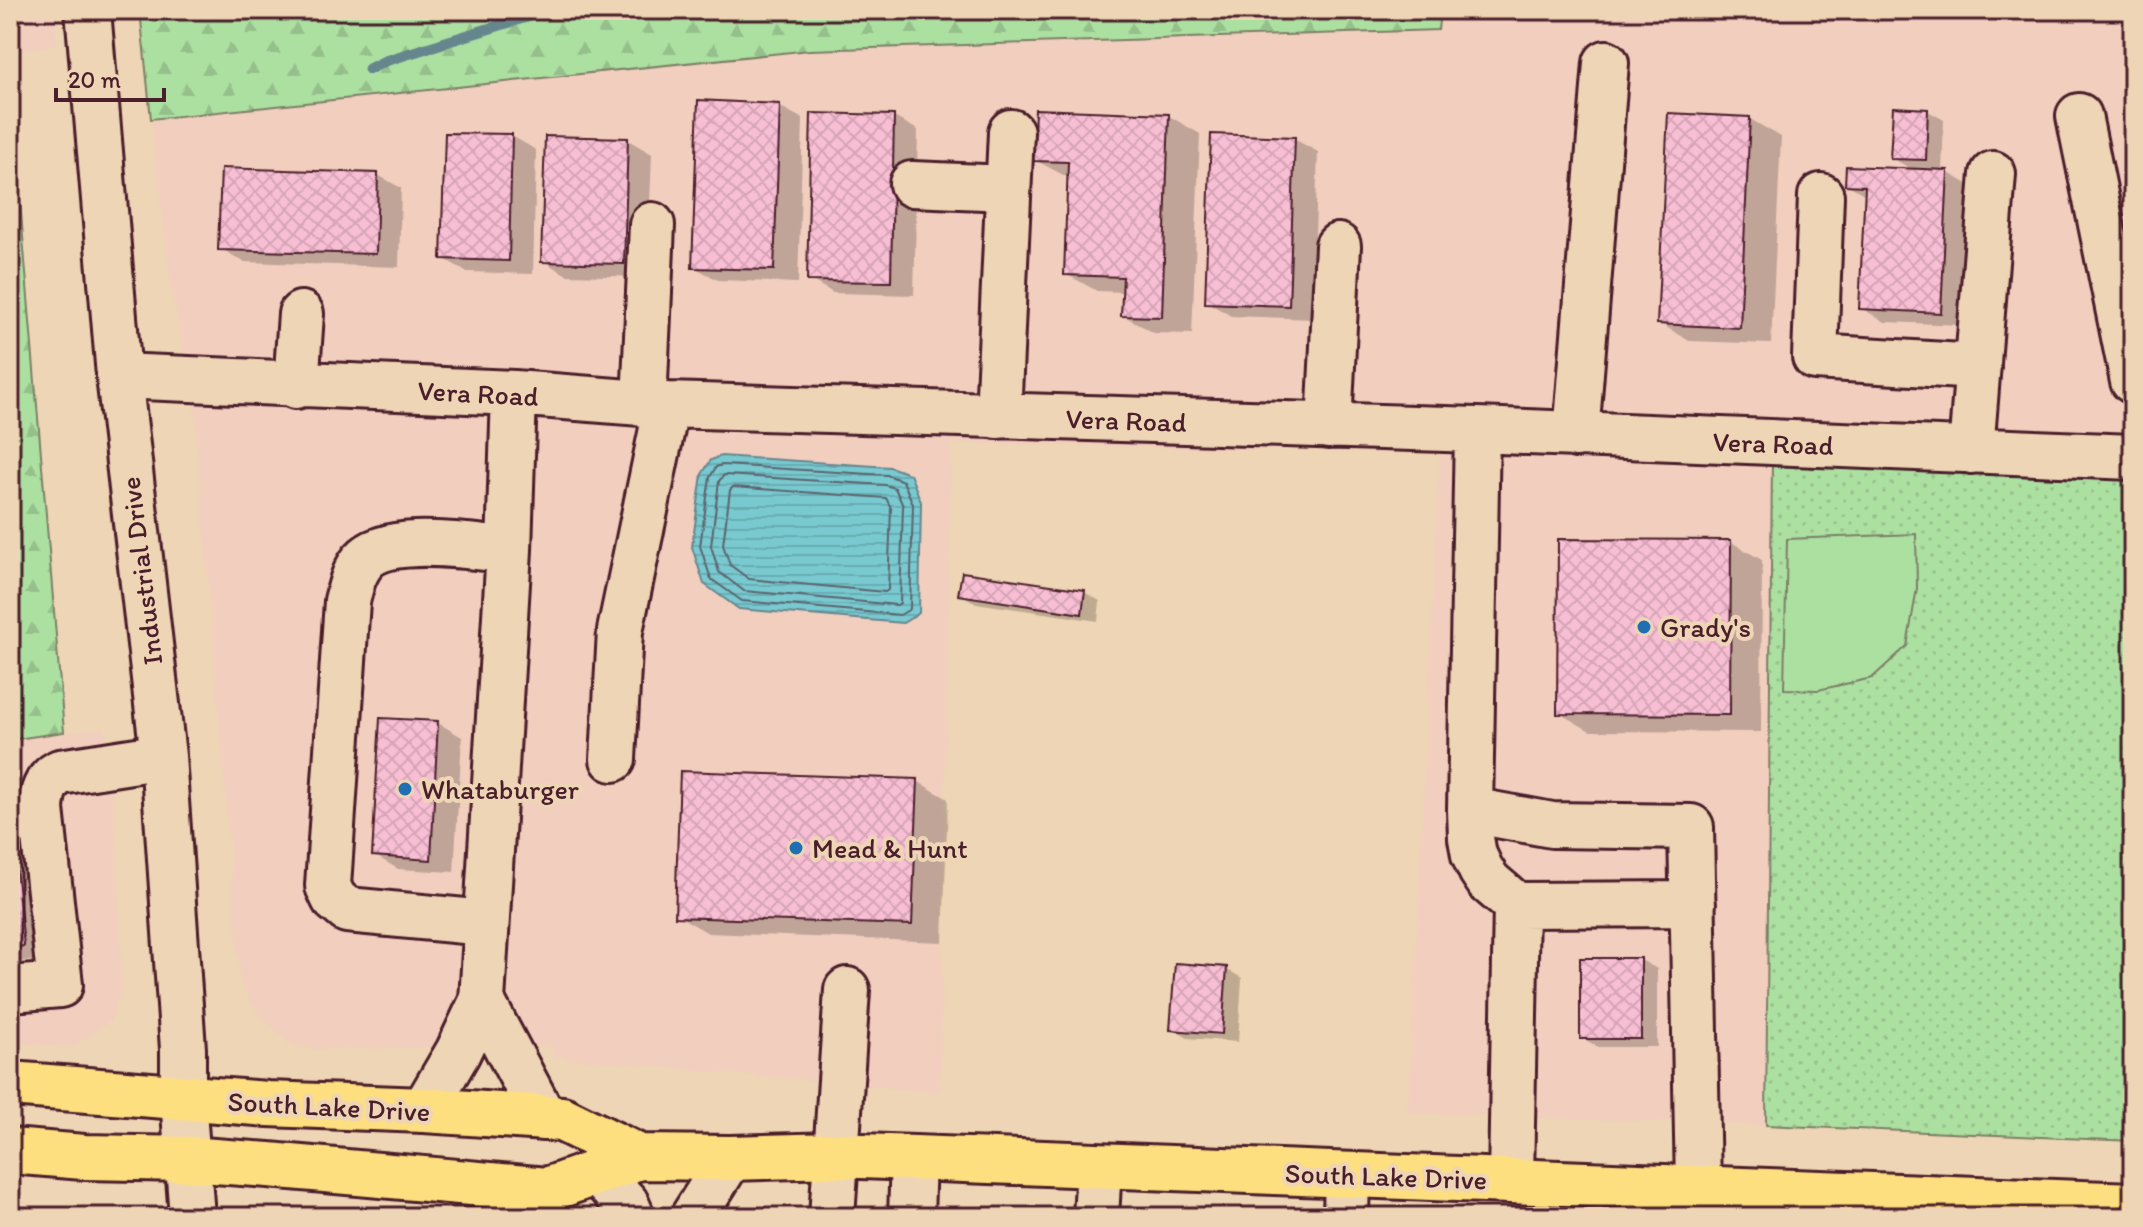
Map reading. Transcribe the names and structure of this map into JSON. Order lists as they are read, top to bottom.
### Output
{
  "streets": {
    "main road": ["South Lake Drive"],
    "street": ["Vera Road", "Industrial Drive"]
  },
  "crossings": [
    ["Vera Road", "Industrial Drive"],
    ["Industrial Drive", "South Lake Drive"]
  ],
  "places": ["Grady's", "Whataburger", "Mead & Hunt"],
  "scale_bar": "20 m"
}
